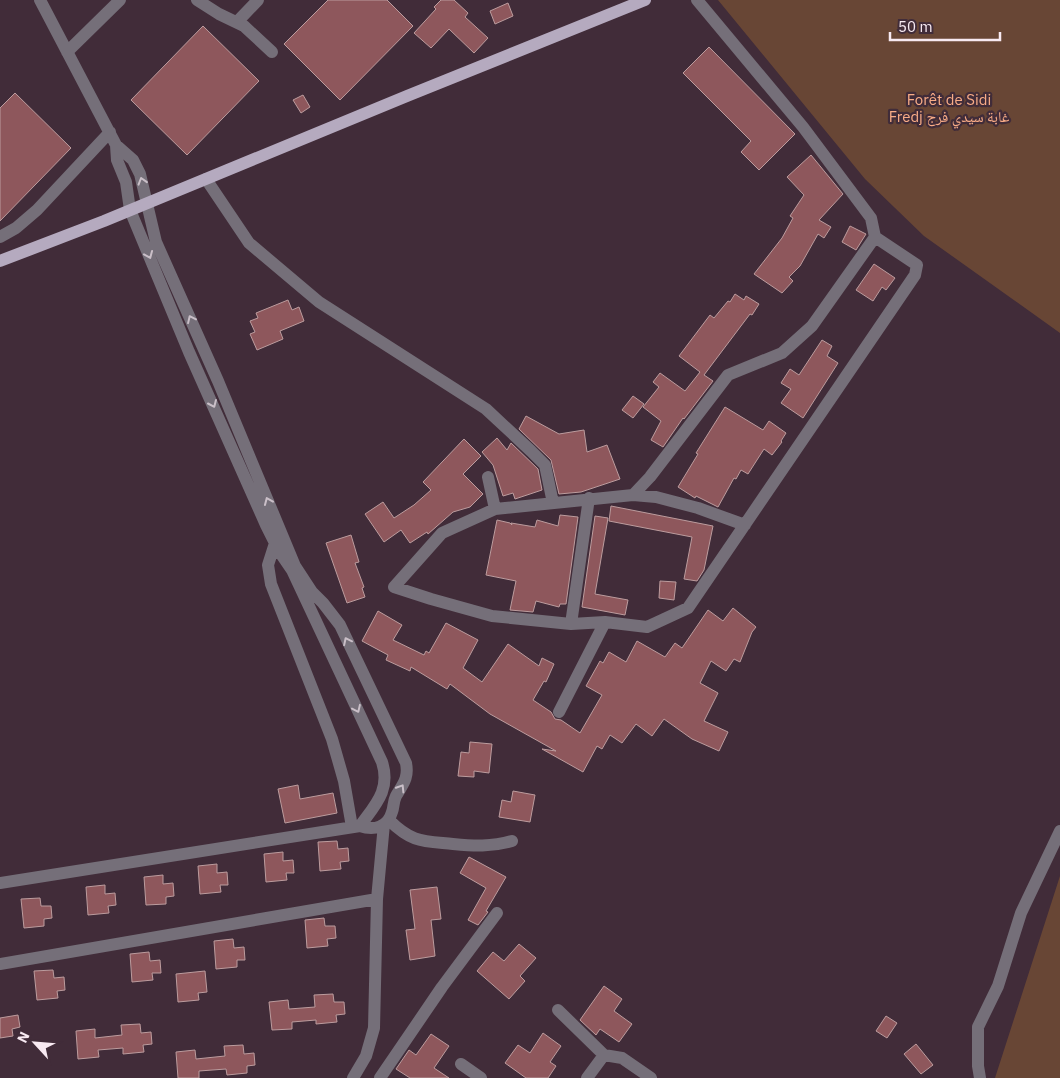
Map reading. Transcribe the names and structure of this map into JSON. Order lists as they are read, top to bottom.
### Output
{
  "parks": ["Forêt de Sidi Fredj غابة سيدي فرج"],
  "scale_bar": "50 m",
  "north": "top left"
}
